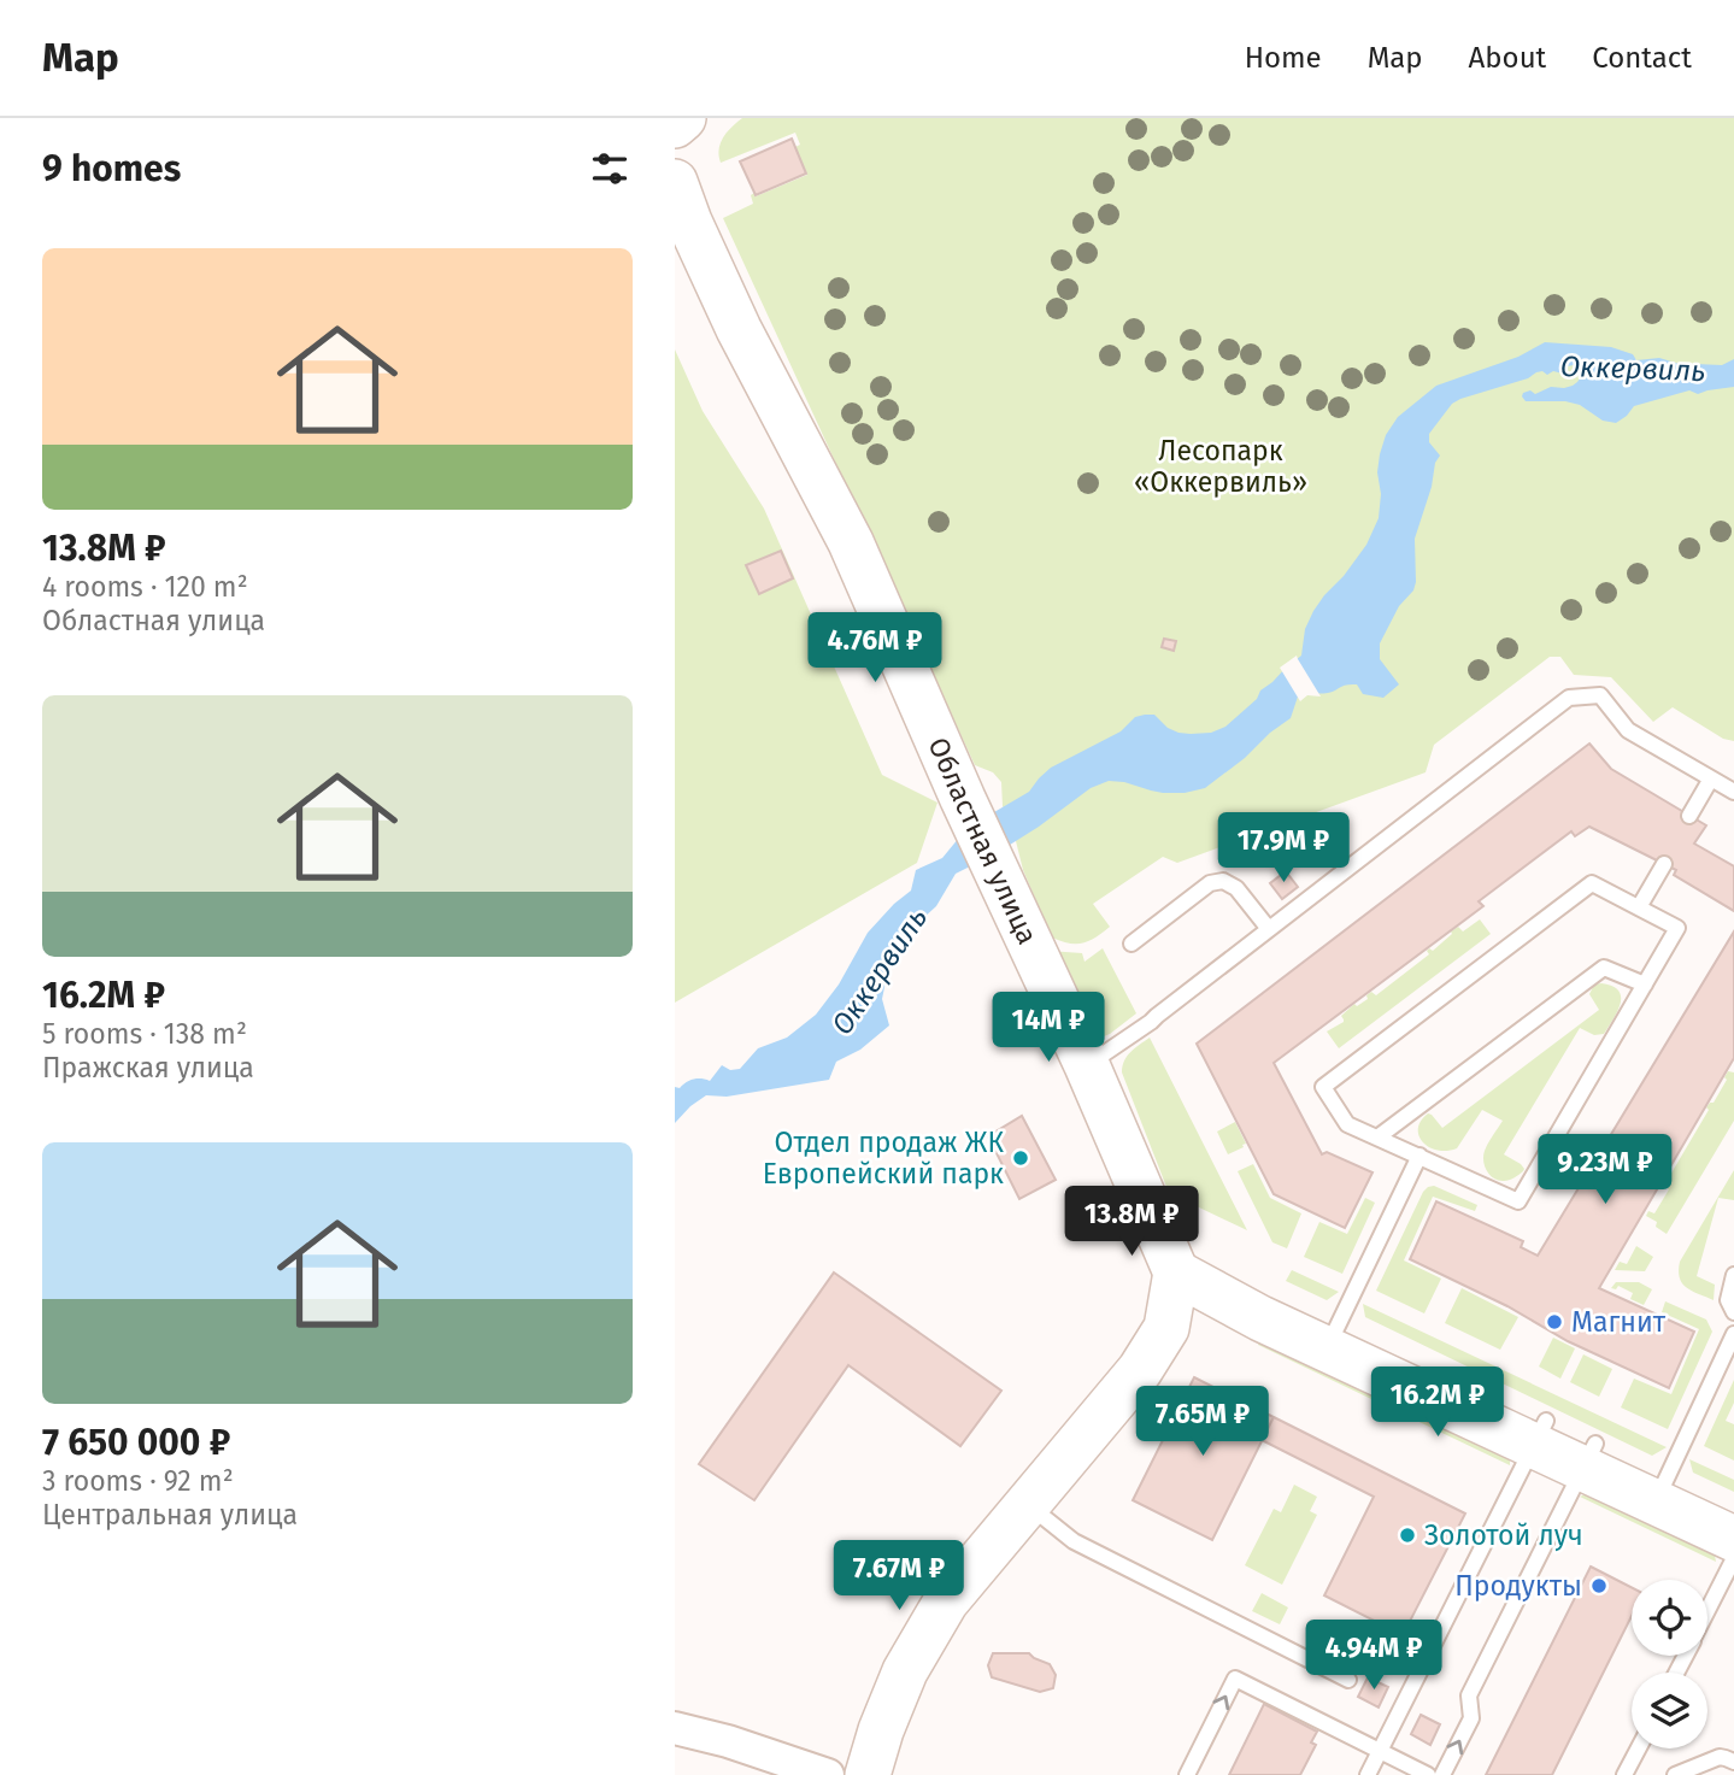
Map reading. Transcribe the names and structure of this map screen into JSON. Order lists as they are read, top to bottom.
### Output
{
  "streets": {
    "street": ["Областная улица"]
  },
  "water": ["Оккервиль"],
  "parks": ["Лесопарк «Оккервиль»"],
  "places": [
    "Отдел продаж ЖК Европейский парк",
    "Магнит",
    "Золотой луч",
    "Продукты"
  ],
  "page": {
    "header": "Map",
    "nav": [
      "Home",
      "Map",
      "About",
      "Contact"
    ],
    "heading": "9 homes",
    "list": [
      {
        "name": "13.8M ₽",
        "note": "4 rooms · 120 m² · Областная улица"
      },
      {
        "name": "16.2M ₽",
        "note": "5 rooms · 138 m² · Пражская улица"
      },
      {
        "name": "7 650 000 ₽",
        "note": "3 rooms · 92 m² · Центральная улица"
      }
    ],
    "price": [
      "4.76M ₽",
      "17.9M ₽",
      "14M ₽",
      "9.23M ₽",
      "13.8M ₽",
      "16.2M ₽",
      "7.65M ₽",
      "7.67M ₽",
      "4.94M ₽"
    ]
  }
}
